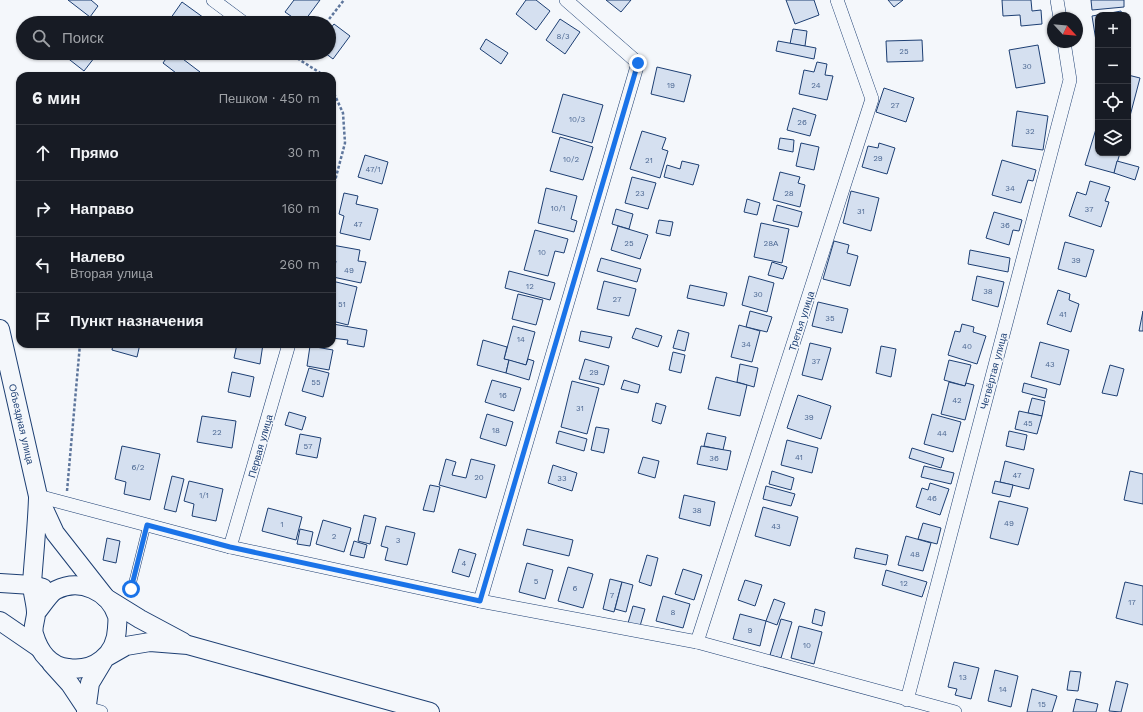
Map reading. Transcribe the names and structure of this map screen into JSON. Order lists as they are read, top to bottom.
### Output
{
  "streets": {
    "main road": ["Объездная улица"],
    "street": ["Третья улица", "Четвёртая улица", "Первая улица"]
  },
  "house_numbers": [
    "8/3",
    "25",
    "30",
    "19",
    "24",
    "27",
    "10/3",
    "26",
    "32",
    "29",
    "10/2",
    "21",
    "47/1",
    "34",
    "23",
    "28",
    "10/1",
    "37",
    "31",
    "47",
    "36",
    "25",
    "28А",
    "10",
    "39",
    "49",
    "12",
    "38",
    "30",
    "27",
    "51",
    "41",
    "35",
    "14",
    "34",
    "40",
    "37",
    "43",
    "29",
    "55",
    "16",
    "42",
    "31",
    "39",
    "45",
    "18",
    "22",
    "44",
    "57",
    "41",
    "36",
    "6/2",
    "47",
    "20",
    "33",
    "1/1",
    "46",
    "38",
    "49",
    "1",
    "43",
    "2",
    "3",
    "48",
    "4",
    "5",
    "12",
    "6",
    "7",
    "17",
    "8",
    "9",
    "10",
    "13",
    "14",
    "15"
  ],
  "north": "bottom right",
  "page": {
    "map_buttons": ["+", "−"],
    "search": "Поиск",
    "heading": ["6 мин", "Пешком · 450 m"],
    "list": [
      ["Прямо", "30 m"],
      ["Направо", "160 m"],
      ["Налево", "Вторая улица", "260 m"],
      "Пункт назначения"
    ]
  }
}
